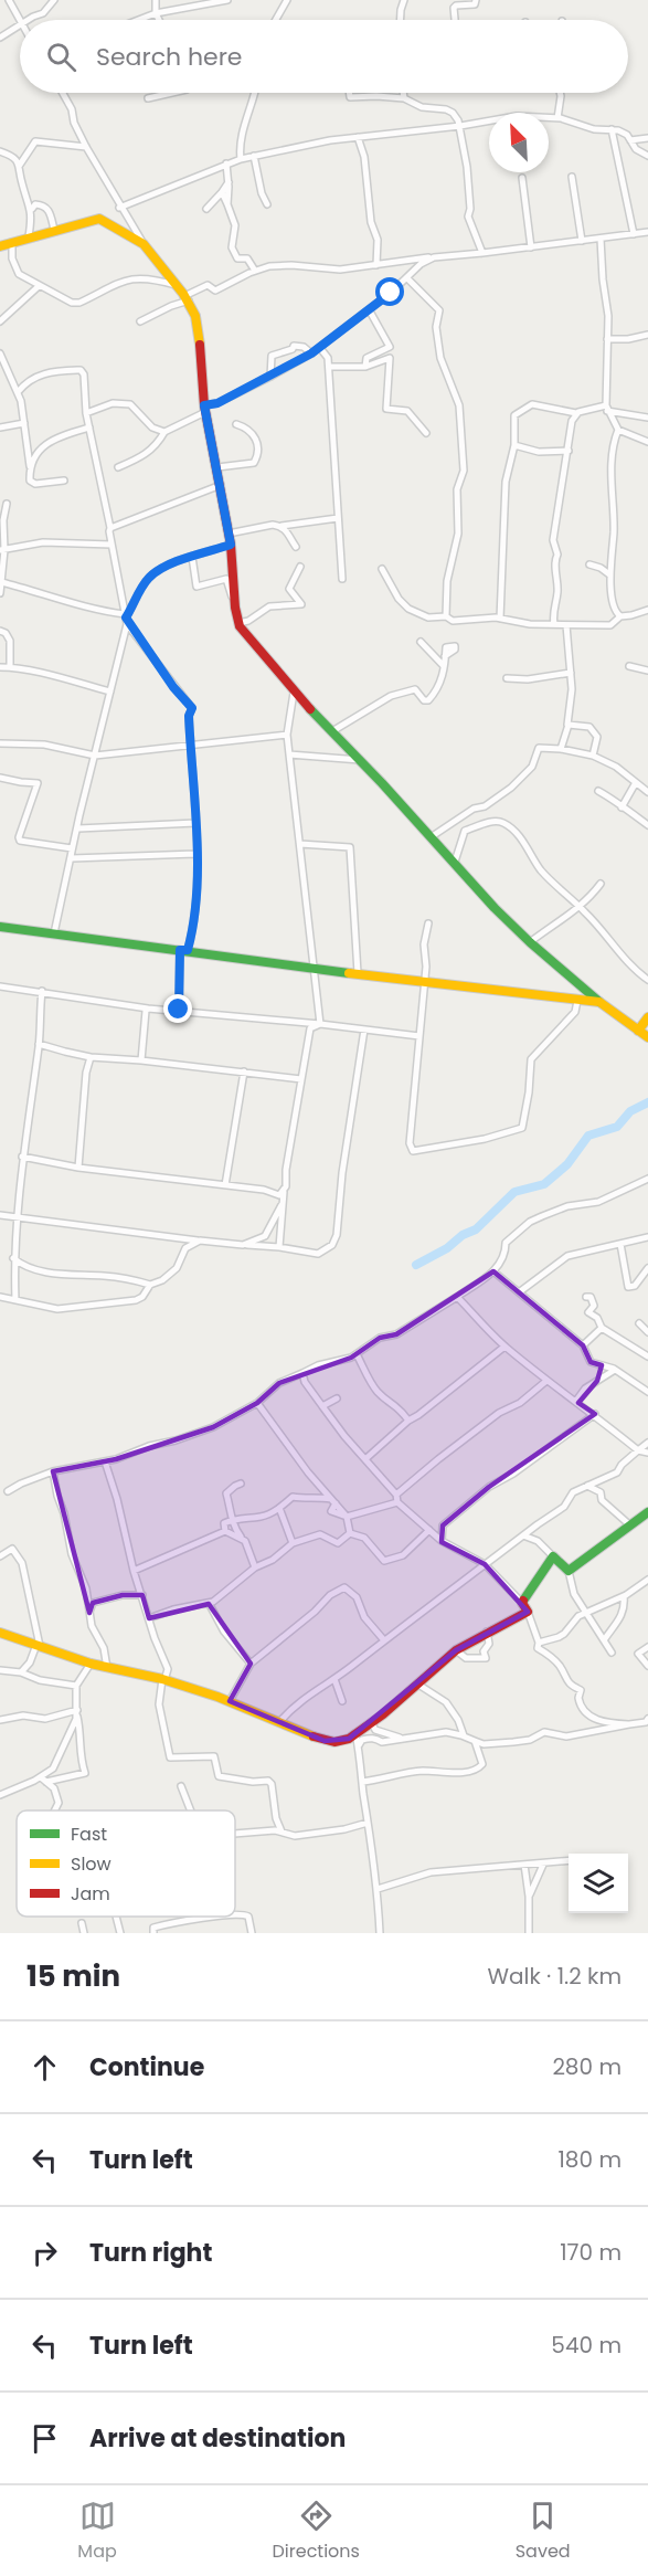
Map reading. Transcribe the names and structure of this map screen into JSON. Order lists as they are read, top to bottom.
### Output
{
  "legend": ["Fast", "Slow", "Jam"],
  "north": "top left",
  "page": {
    "search": "Search here",
    "heading": ["15 min", "Walk · 1.2 km"],
    "list": [
      ["Continue", "280 m"],
      ["Turn left", "180 m"],
      ["Turn right", "170 m"],
      ["Turn left", "540 m"],
      "Arrive at destination"
    ],
    "nav": ["Map", "Directions", "Saved"]
  }
}
